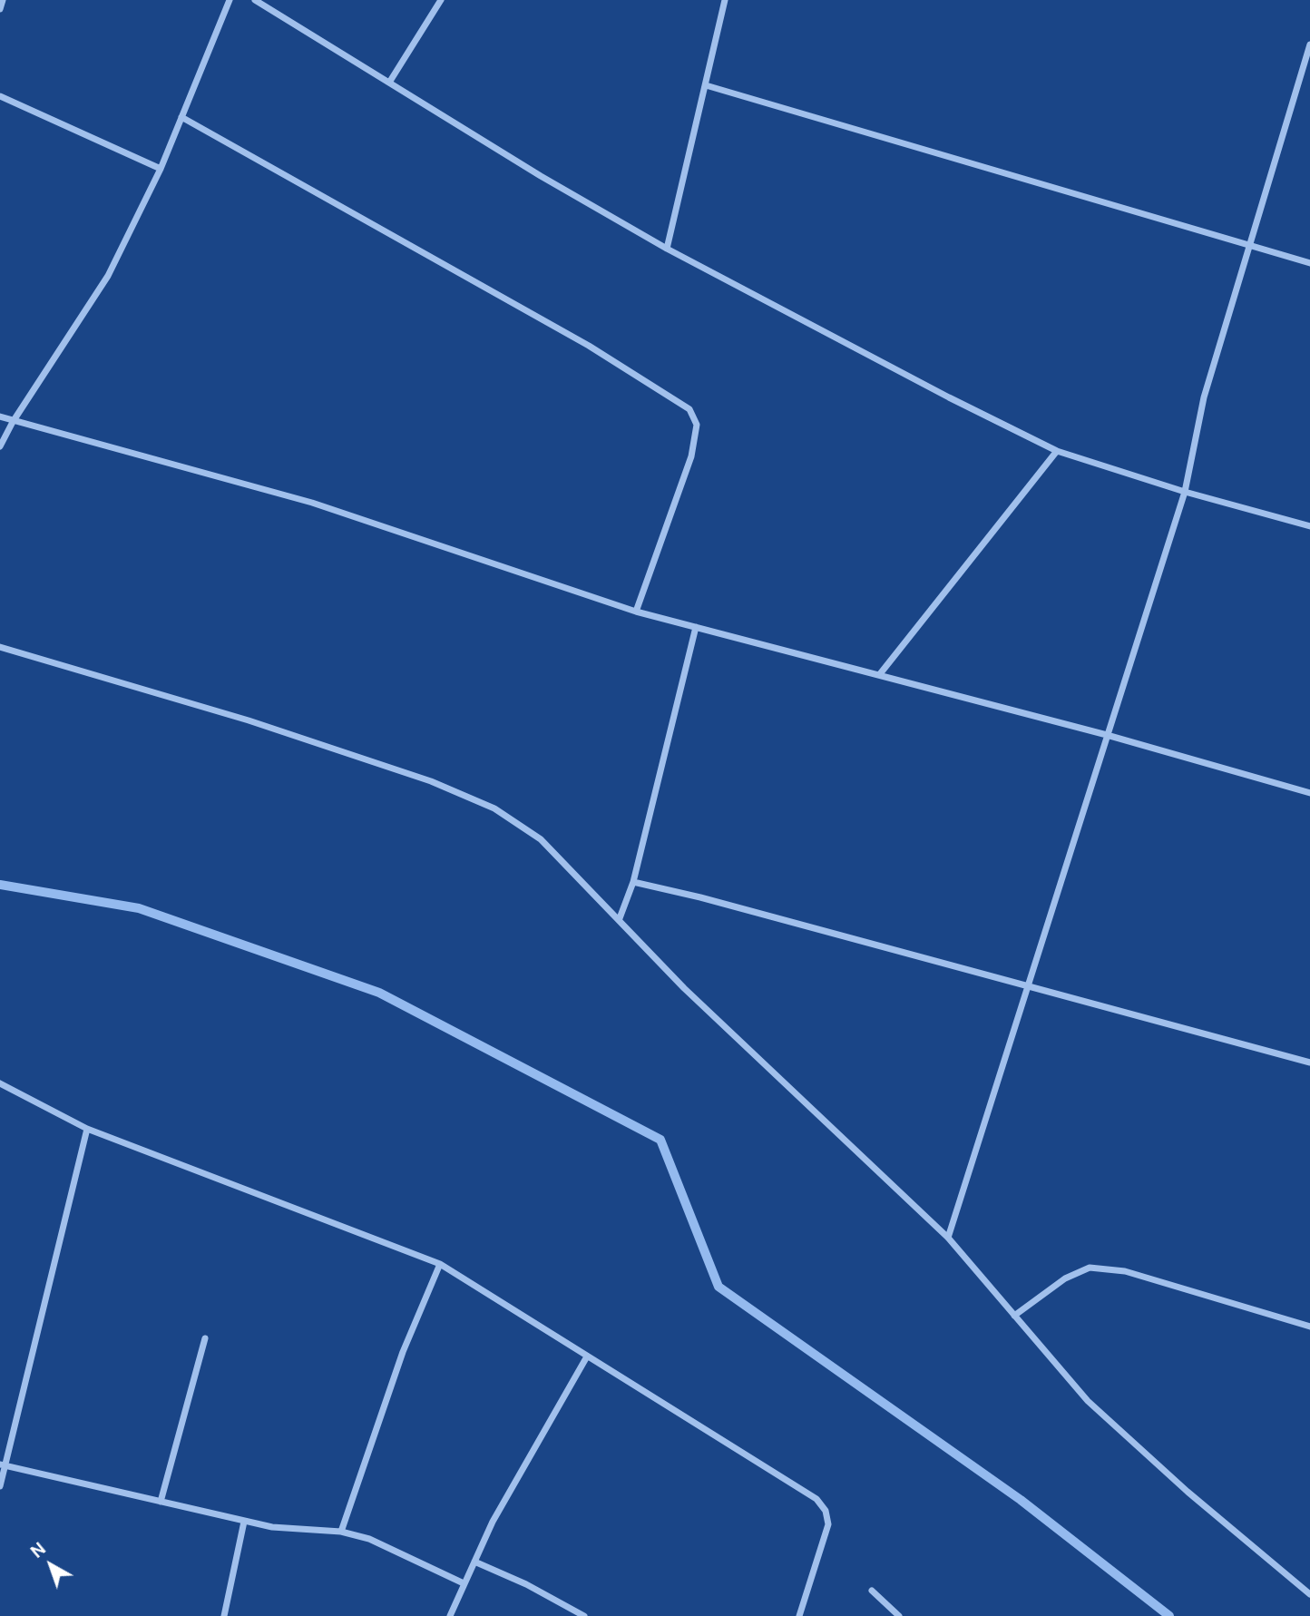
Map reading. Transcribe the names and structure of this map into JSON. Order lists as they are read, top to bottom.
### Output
{
  "north": "top left"
}
